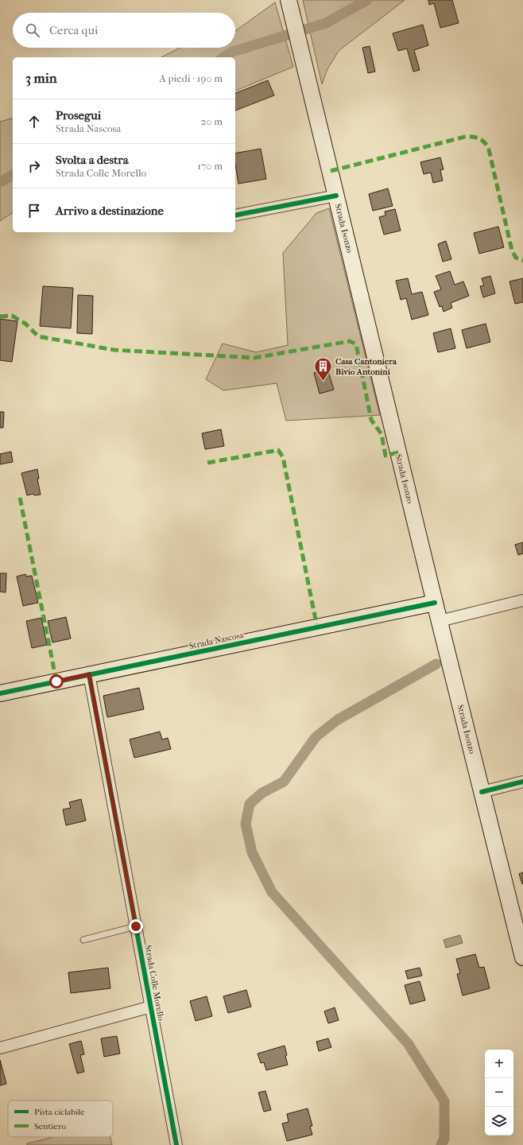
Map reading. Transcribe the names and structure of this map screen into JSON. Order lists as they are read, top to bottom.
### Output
{
  "streets": {
    "main road": ["Strada Isonzo", "Strada Nascosa"],
    "street": ["Strada Colle Morello"]
  },
  "crossings": [
    ["Strada Isonzo", "Strada Nascosa"],
    ["Strada Nascosa", "Strada Colle Morello"]
  ],
  "places": {
    "building": ["Casa Cantoniera Bivio Antonini"]
  },
  "legend": ["Pista ciclabile", "Sentiero"],
  "page": {
    "search": "Cerca qui",
    "heading": ["3 min", "A piedi · 190 m"],
    "list": [
      ["Prosegui", "Strada Nascosa", "20 m"],
      ["Svolta a destra", "Strada Colle Morello", "170 m"],
      "Arrivo a destinazione"
    ],
    "map_buttons": ["+", "−"]
  }
}
